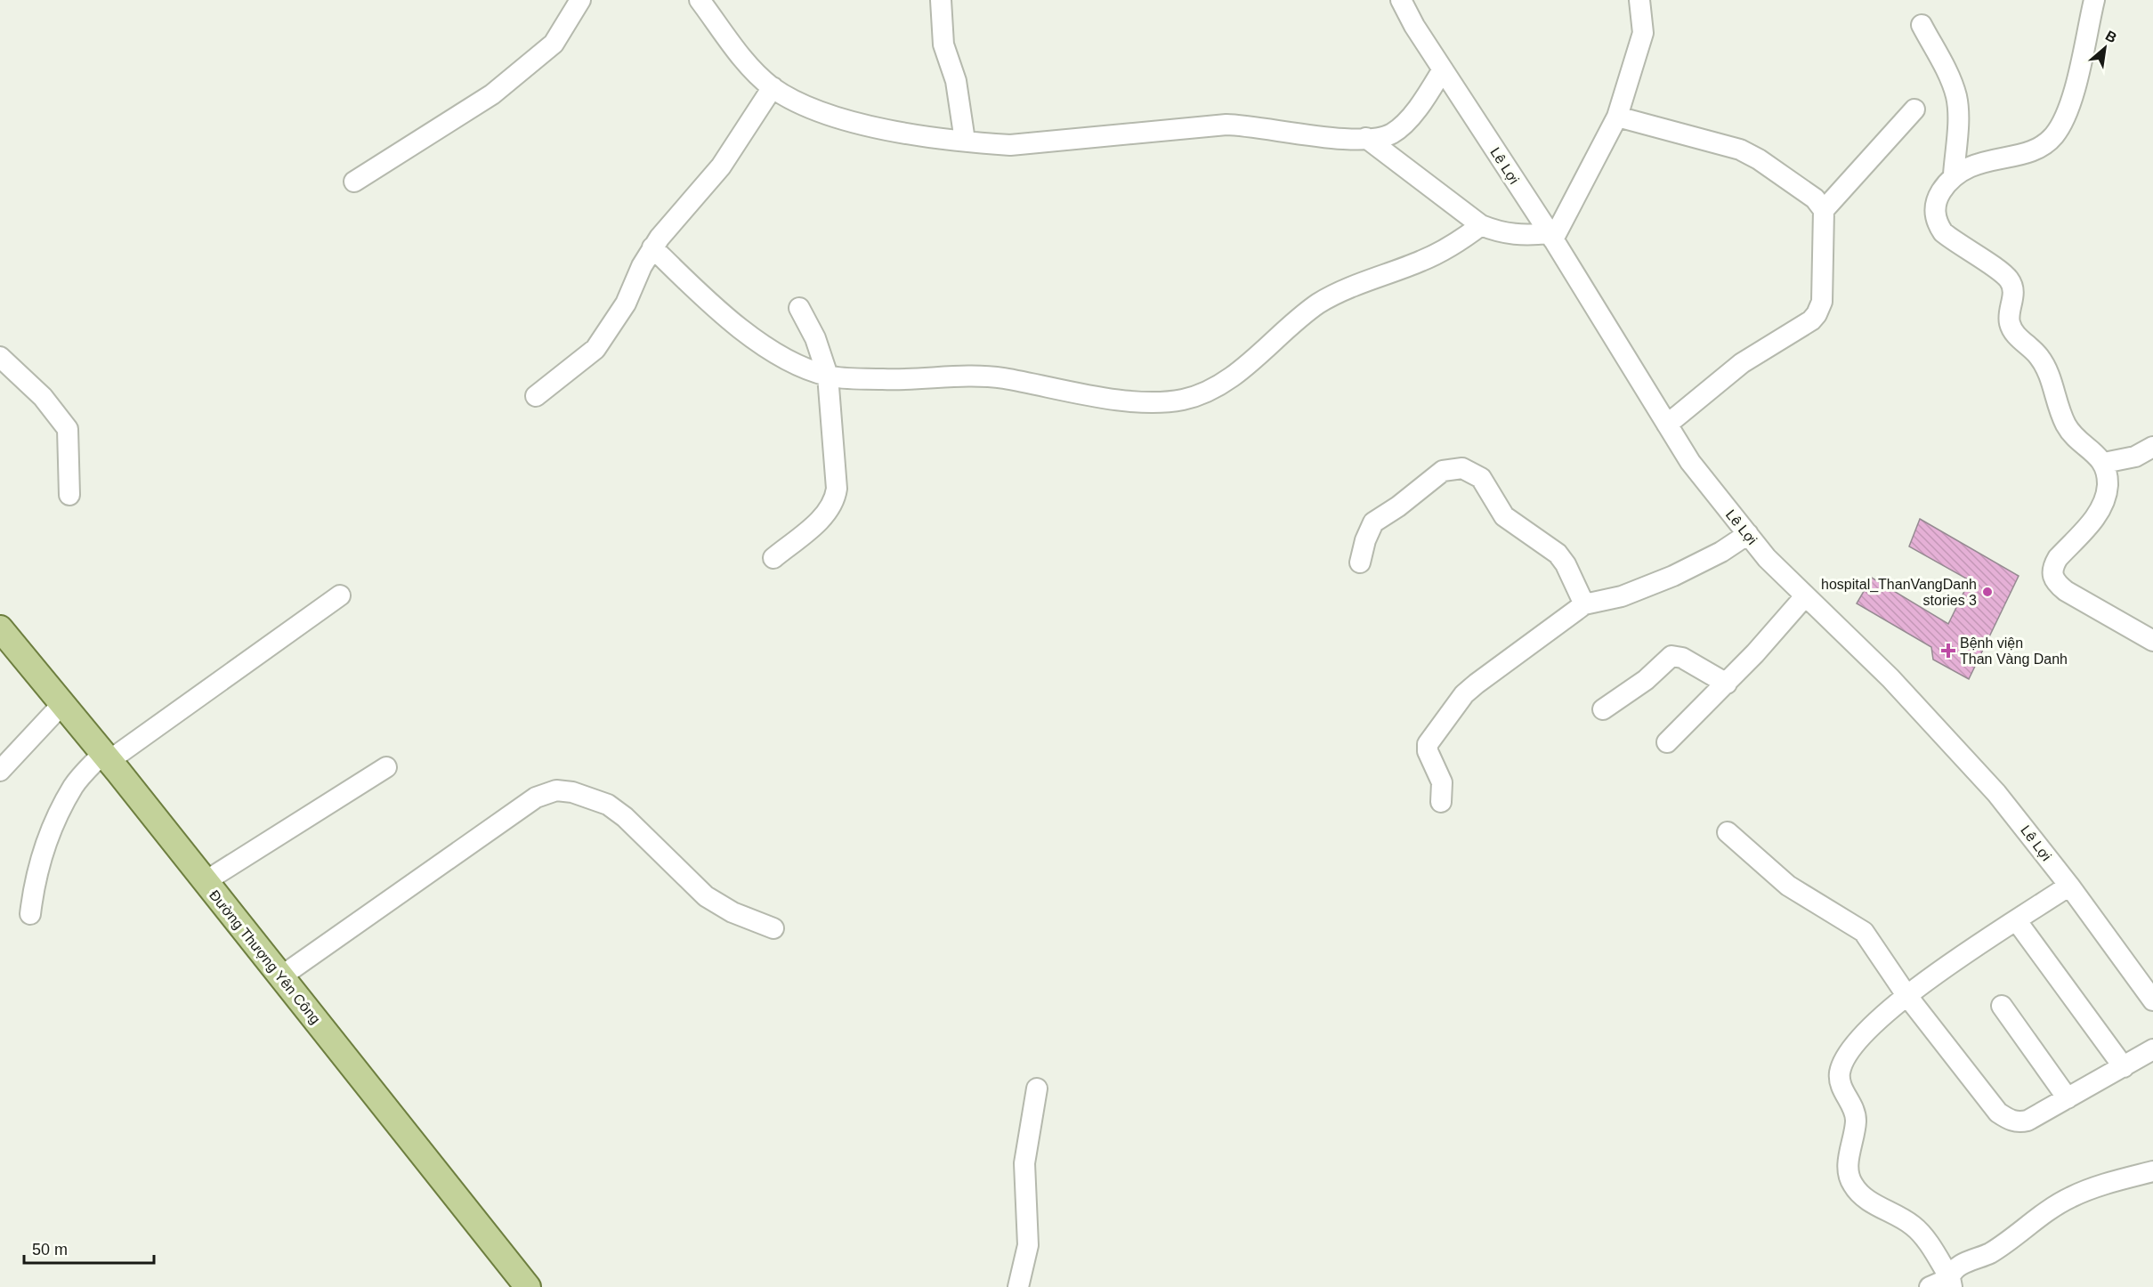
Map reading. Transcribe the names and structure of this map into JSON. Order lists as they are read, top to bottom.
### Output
{
  "streets": {
    "main road": ["Đường Thượng Yên Công"],
    "street": ["Lê Lợi"]
  },
  "places": {
    "other": ["hospital_ThanVangDanh stories 3"],
    "health": ["Bệnh viện Than Vàng Danh"]
  },
  "scale_bar": "50 m",
  "north": "top right"
}
